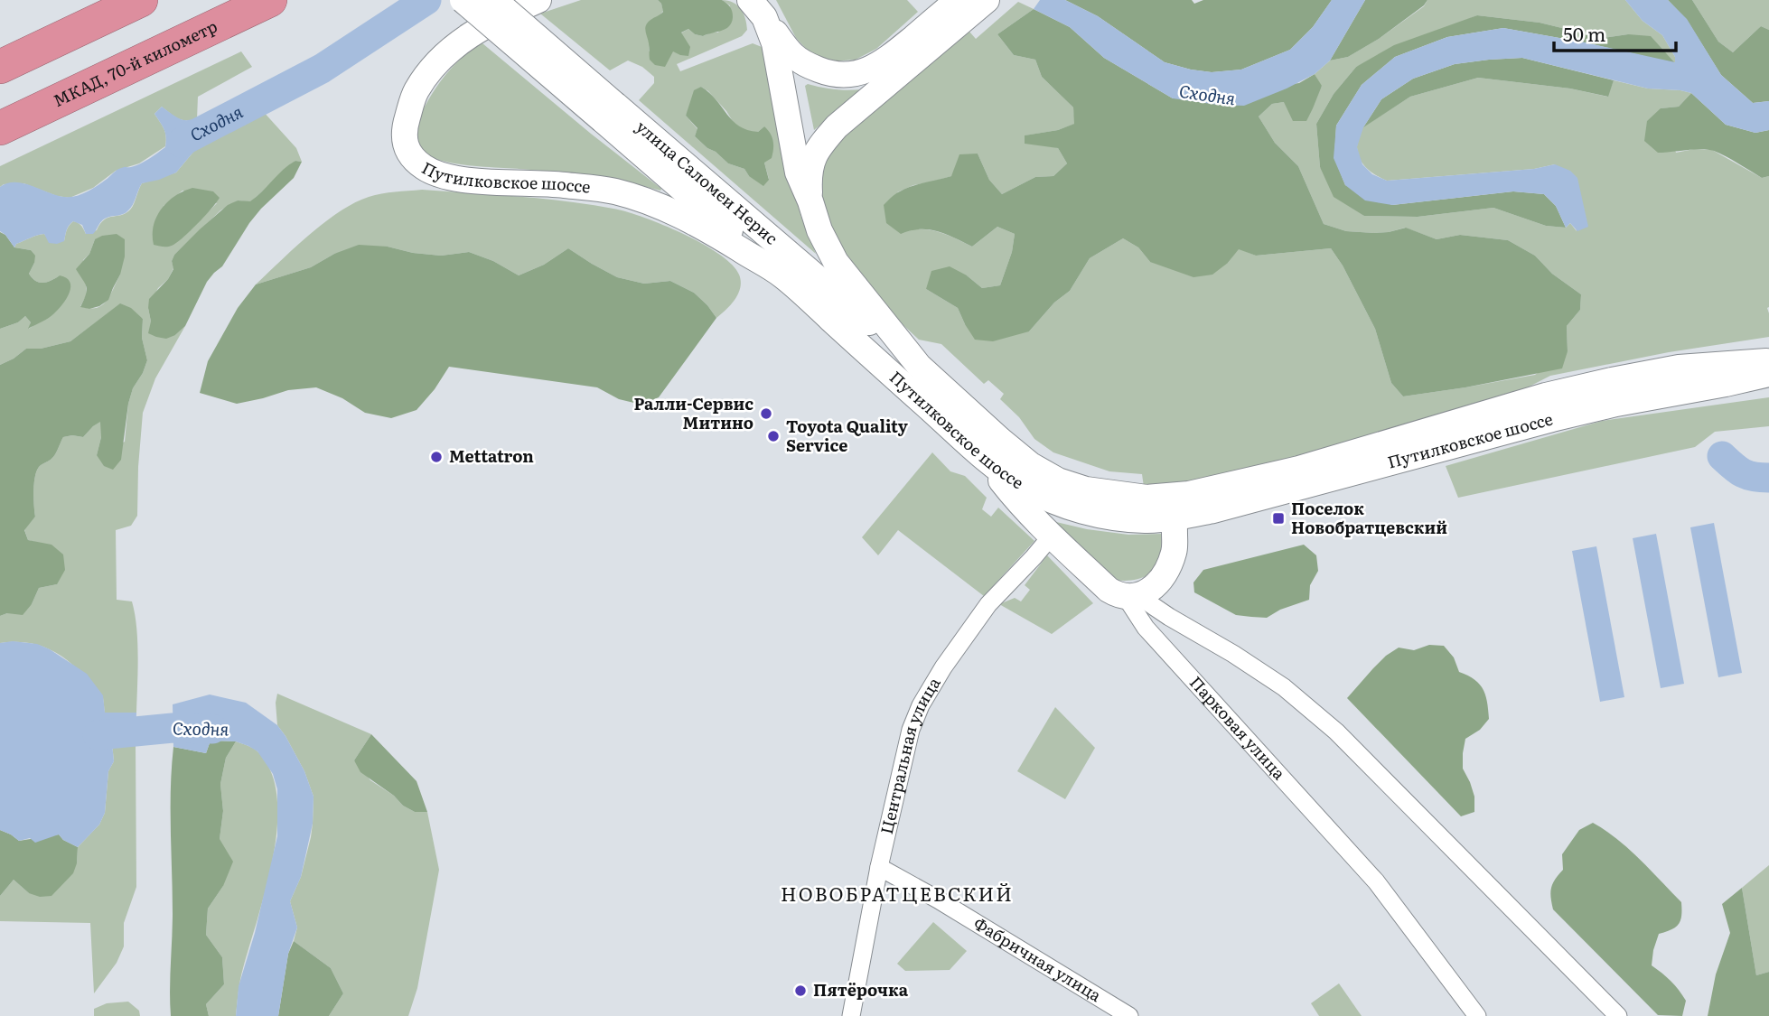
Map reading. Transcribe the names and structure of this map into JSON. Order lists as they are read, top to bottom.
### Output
{
  "streets": {
    "highway": ["МКАД, 70-й километр"],
    "main road": ["Путилковское шоссе", "улица Саломеи Нерис", "Парковая улица"],
    "street": ["Центральная улица", "Фабричная улица"]
  },
  "crossings": [
    ["Путилковское шоссе", "улица Саломеи Нерис"],
    ["Путилковское шоссе", "Парковая улица"],
    ["Парковая улица", "Центральная улица"],
    ["Центральная улица", "Фабричная улица"]
  ],
  "districts": ["НОВОБРАТЦЕВСКИЙ"],
  "water": ["Сходня"],
  "places": {
    "other": [
      "Ралли-Сервис Митино",
      "Toyota Quality Service",
      "Mettatron",
      "Пятёрочка"
    ],
    "transit": ["Поселок Новобратцевский"]
  },
  "scale_bar": "50 m"
}
